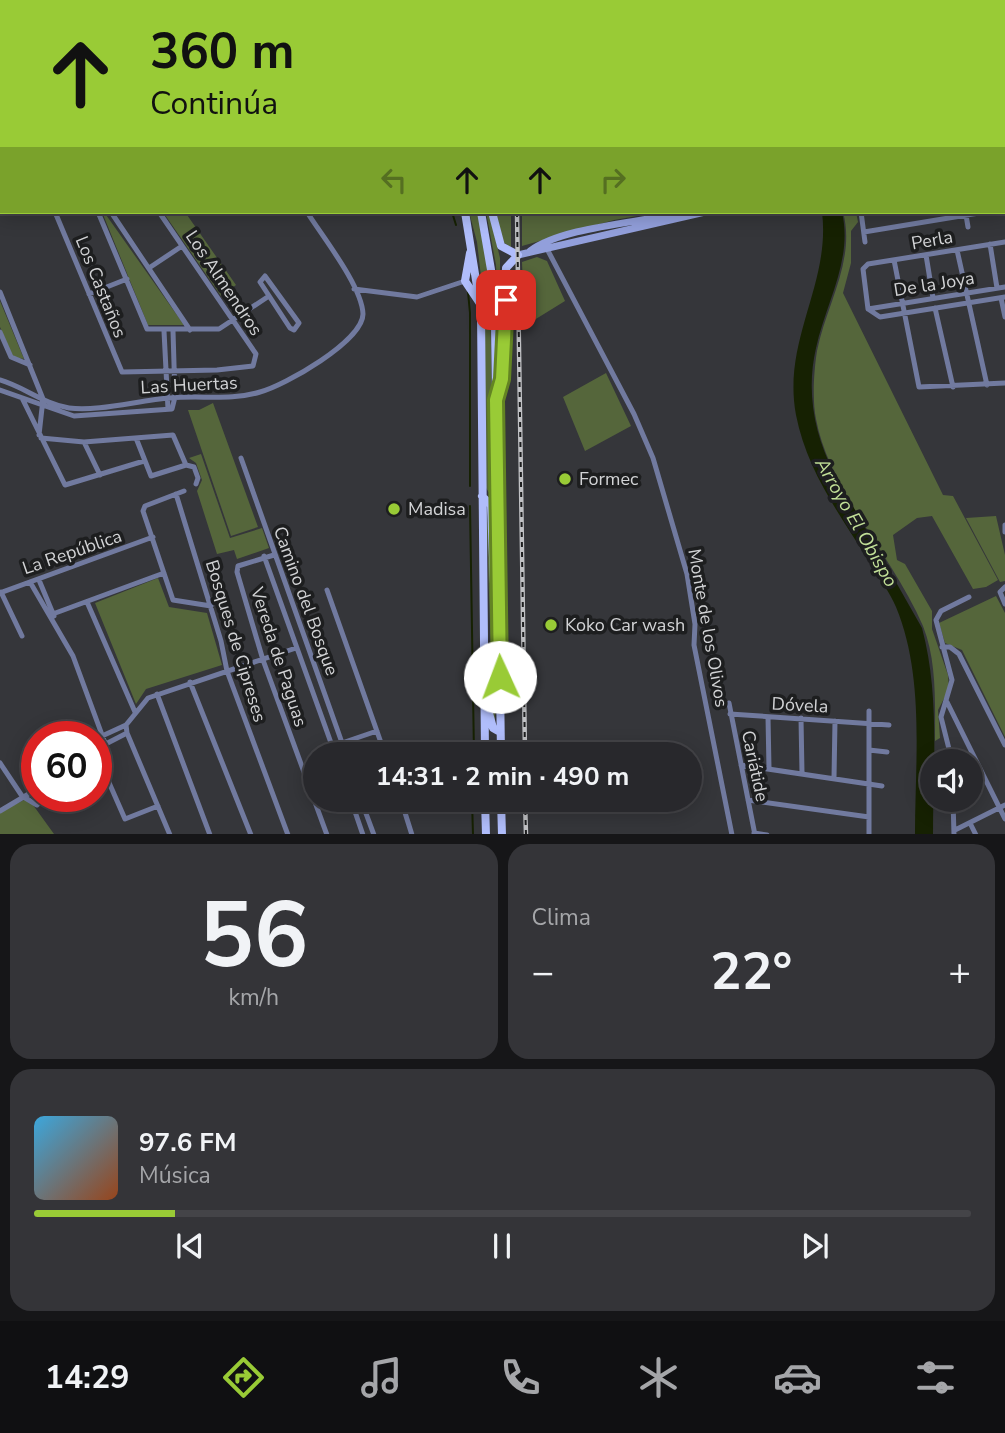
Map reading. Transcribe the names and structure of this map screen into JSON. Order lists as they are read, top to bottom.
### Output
{
  "streets": {
    "street": [
      "Perla",
      "Los Almendros",
      "De la Joya",
      "Los Castaños",
      "Las Huertas",
      "La República",
      "Camino del Bosque",
      "Monte de los Olivos",
      "Bosques de Cipreses",
      "Vereda de Paguas",
      "Dóvela",
      "Cariátide"
    ]
  },
  "crossings": [
    ["Perla", "De la Joya"],
    ["Los Almendros", "Los Castaños"],
    ["Camino del Bosque", "Vereda de Paguas"],
    ["Dóvela", "Cariátide"]
  ],
  "water": ["Arroyo El Obispo"],
  "places": ["Formec", "Madisa", "Koko Car wash"],
  "page": {
    "turn": ["360 m", "Continúa"],
    "limit": "60",
    "trip": "14:31 · 2 min · 490 m",
    "tile": [
      ["56", "km/h"],
      "Clima"
    ],
    "heat": ["−", "22°", "+"],
    "song": ["97.6 FM", "Música"],
    "tabs": "14:29"
  }
}
